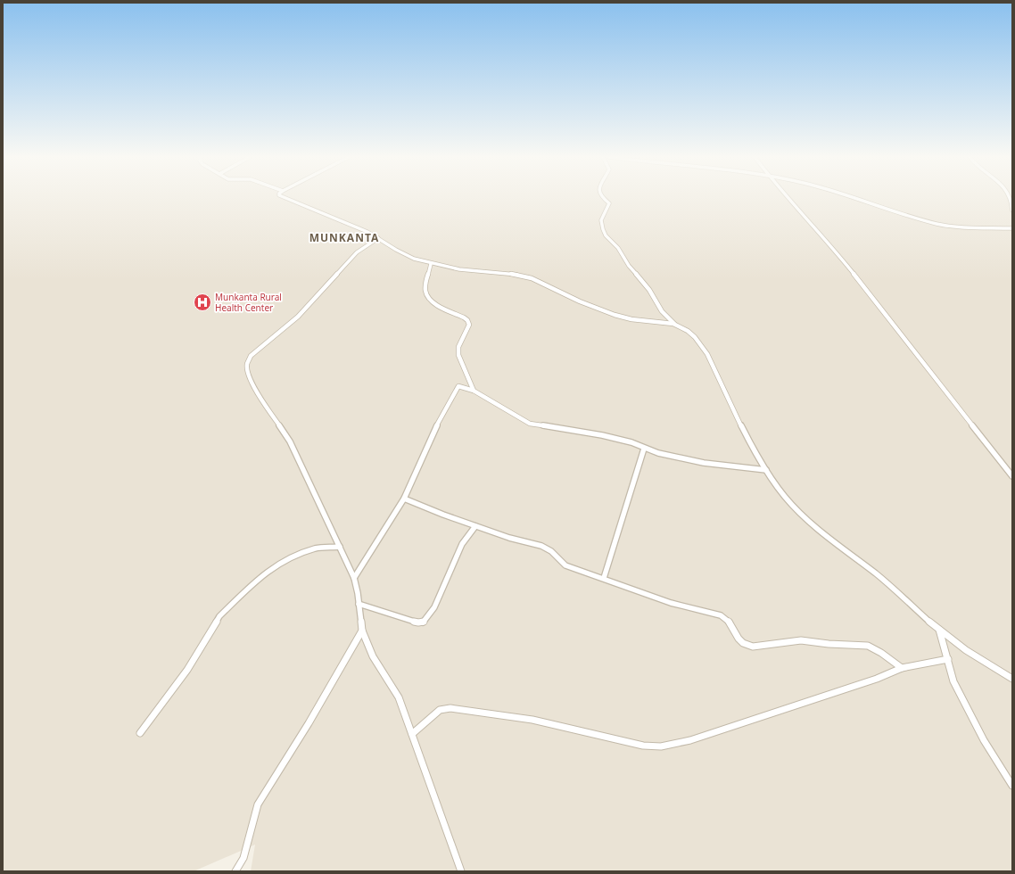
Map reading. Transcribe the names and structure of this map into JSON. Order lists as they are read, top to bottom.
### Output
{
  "districts": ["MUNKANTA"],
  "places": {
    "hospital": ["Munkanta Rural Health Center"]
  }
}
